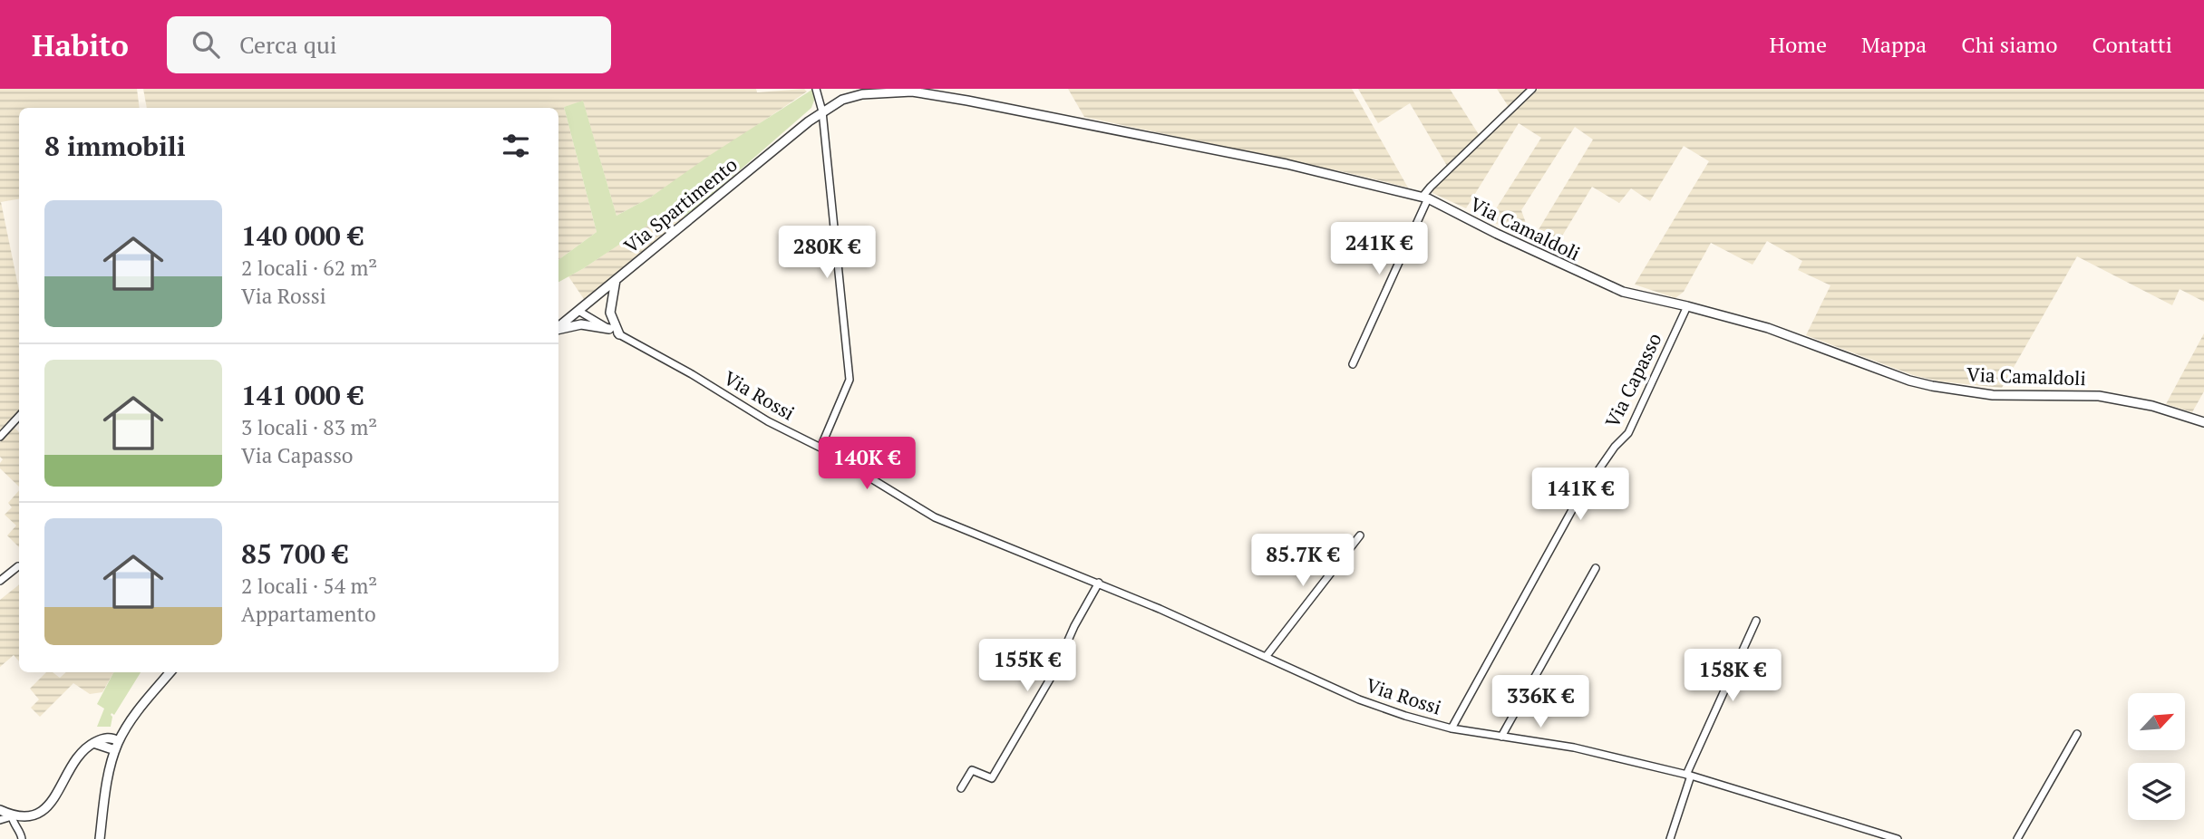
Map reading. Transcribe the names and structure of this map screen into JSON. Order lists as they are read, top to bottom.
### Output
{
  "streets": {
    "street": [
      "Via Spartimento",
      "Via Camaldoli",
      "Via Capasso",
      "Via Rossi"
    ]
  },
  "crossings": [
    ["Via Spartimento", "Via Camaldoli"],
    ["Via Spartimento", "Via Rossi"],
    ["Via Camaldoli", "Via Capasso"],
    ["Via Capasso", "Via Rossi"]
  ],
  "north": "top right",
  "page": {
    "header": "Habito",
    "search": "Cerca qui",
    "nav": [
      "Home",
      "Mappa",
      "Chi siamo",
      "Contatti"
    ],
    "heading": "8 immobili",
    "list": [
      {
        "name": "140 000 €",
        "note": "2 locali · 62 m² · Via Rossi"
      },
      {
        "name": "141 000 €",
        "note": "3 locali · 83 m² · Via Capasso"
      },
      {
        "name": "85 700 €",
        "note": "2 locali · 54 m² · Appartamento"
      }
    ],
    "price": [
      "241K €",
      "280K €",
      "140K €",
      "141K €",
      "85.7K €",
      "155K €",
      "158K €",
      "336K €"
    ]
  }
}
